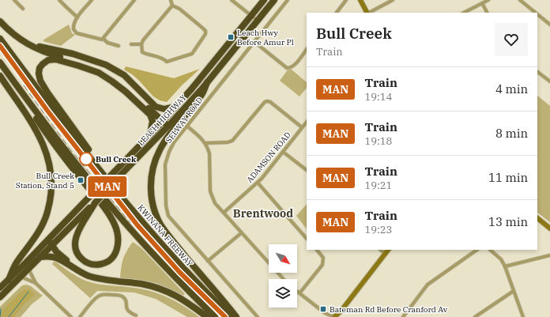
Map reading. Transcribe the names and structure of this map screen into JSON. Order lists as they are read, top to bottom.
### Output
{
  "streets": {
    "highway": ["LEACH HIGHWAY", "KWINANA FREEWAY"],
    "street": ["SELWAY ROAD", "ADAMSON ROAD"]
  },
  "districts": ["Brentwood"],
  "places": {
    "transit": ["Leach Hwy Before Amur Pl", "Bull Creek Station, Stand 5", "Bateman Rd Before Cranford Av"],
    "other": ["Bull Creek"]
  },
  "north": "bottom right",
  "page": {
    "on_map": "MAN",
    "heading": ["Bull Creek", "Train"],
    "list": [
      {
        "mark": "MAN",
        "name": "Train",
        "note": "19:14",
        "value": "4 min"
      },
      {
        "mark": "MAN",
        "name": "Train",
        "note": "19:18",
        "value": "8 min"
      },
      {
        "mark": "MAN",
        "name": "Train",
        "note": "19:21",
        "value": "11 min"
      },
      {
        "mark": "MAN",
        "name": "Train",
        "note": "19:23",
        "value": "13 min"
      }
    ]
  }
}
